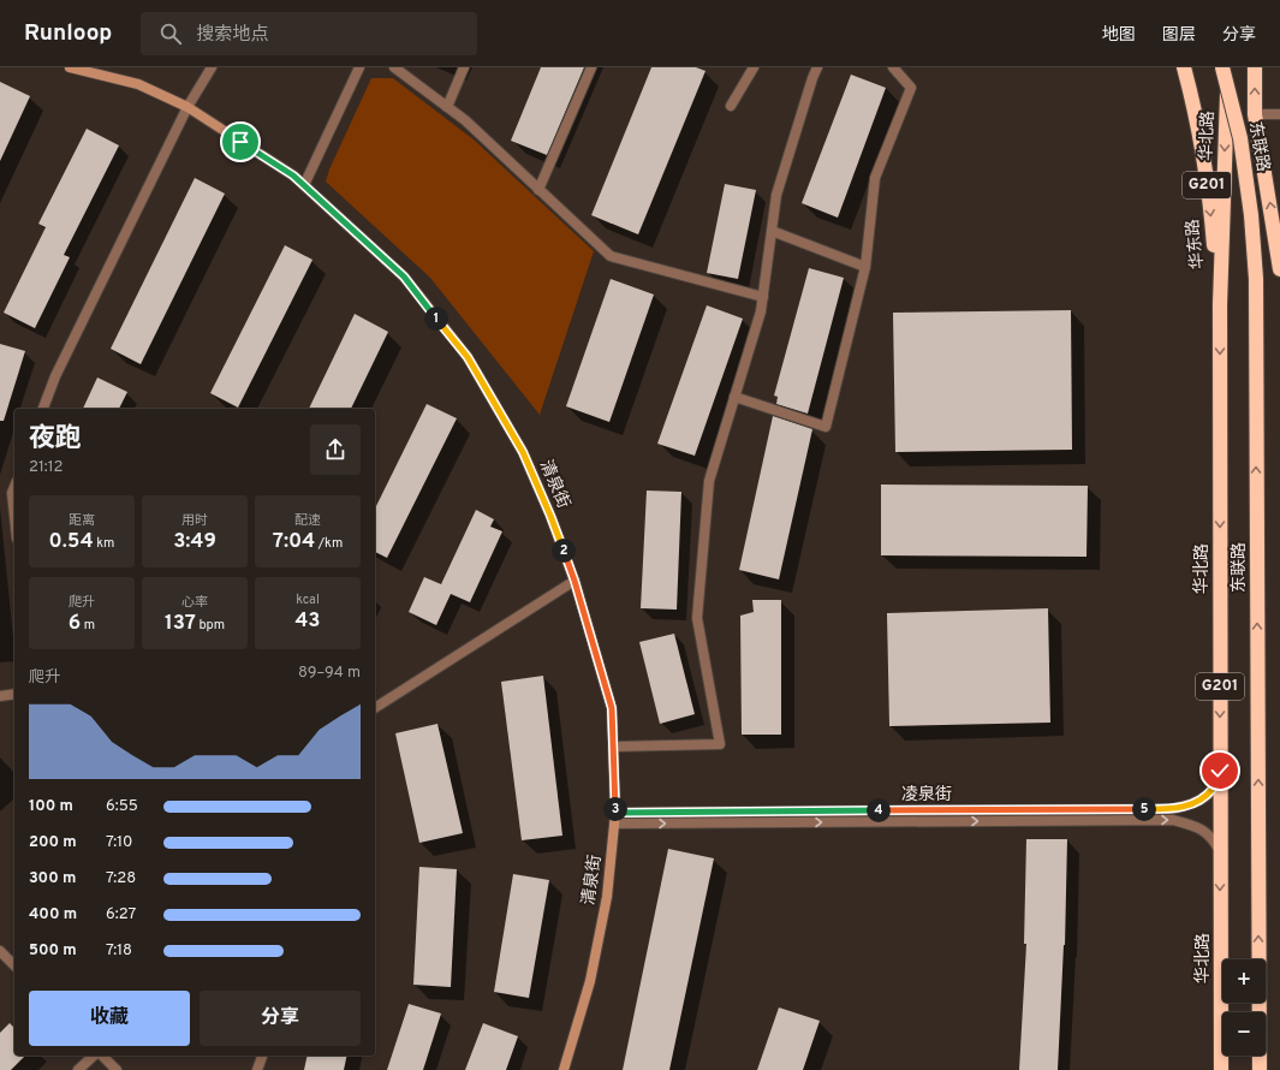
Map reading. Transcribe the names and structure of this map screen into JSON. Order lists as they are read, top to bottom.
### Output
{
  "streets": {
    "highway": [
      "华北路",
      "东联路",
      "G201",
      "华东路"
    ],
    "street": ["清泉街", "凌泉街"]
  },
  "crossings": [
    ["华北路", "华东路"],
    ["华北路", "凌泉街"],
    ["清泉街", "凌泉街"]
  ],
  "one_way": ["华北路", "东联路"],
  "page": {
    "header": "Runloop",
    "search": "搜索地点",
    "nav": ["地图", "图层", "分享"],
    "pins": [
      "1",
      "2",
      "3",
      "5",
      "4"
    ],
    "heading": ["夜跑", "21:12"],
    "stats": [
      ["距离", "0.54 km"],
      ["用时", "3:49"],
      ["配速", "7:04 /km"],
      ["爬升", "6 m"],
      ["心率", "137 bpm"],
      ["kcal", "43"]
    ],
    "chart": ["爬升", "89–94 m"],
    "list": [
      {
        "name": "100 m",
        "note": "6:55"
      },
      {
        "name": "200 m",
        "note": "7:10"
      },
      {
        "name": "300 m",
        "note": "7:28"
      },
      {
        "name": "400 m",
        "note": "6:27"
      },
      {
        "name": "500 m",
        "note": "7:18"
      }
    ],
    "map_buttons": ["+", "−"],
    "buttons": ["收藏", "分享"]
  }
}
